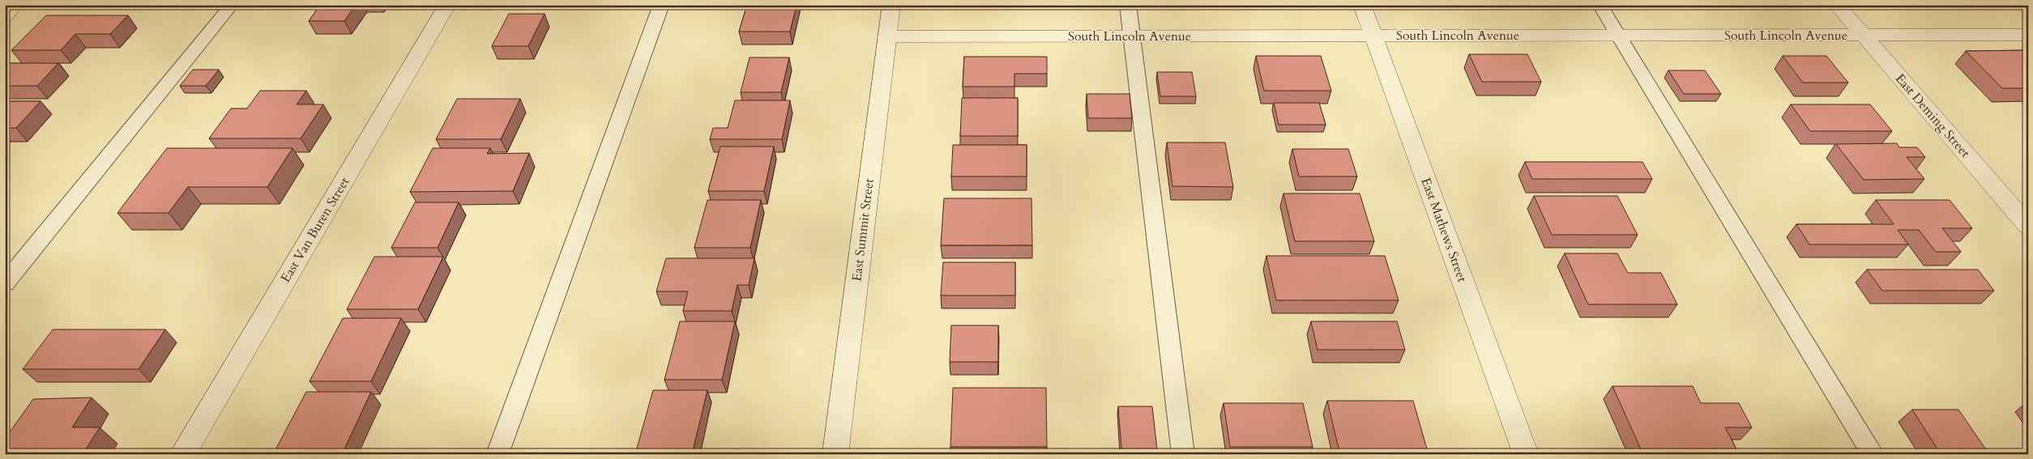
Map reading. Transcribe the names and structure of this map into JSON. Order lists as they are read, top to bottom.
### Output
{
  "streets": {
    "street": [
      "South Lincoln Avenue",
      "East Deming Street",
      "East Van Buren Street",
      "East Summit Street",
      "East Mathews Street"
    ]
  },
  "crossings": [
    ["South Lincoln Avenue", "East Deming Street"],
    ["South Lincoln Avenue", "East Summit Street"],
    ["South Lincoln Avenue", "East Mathews Street"]
  ]
}
